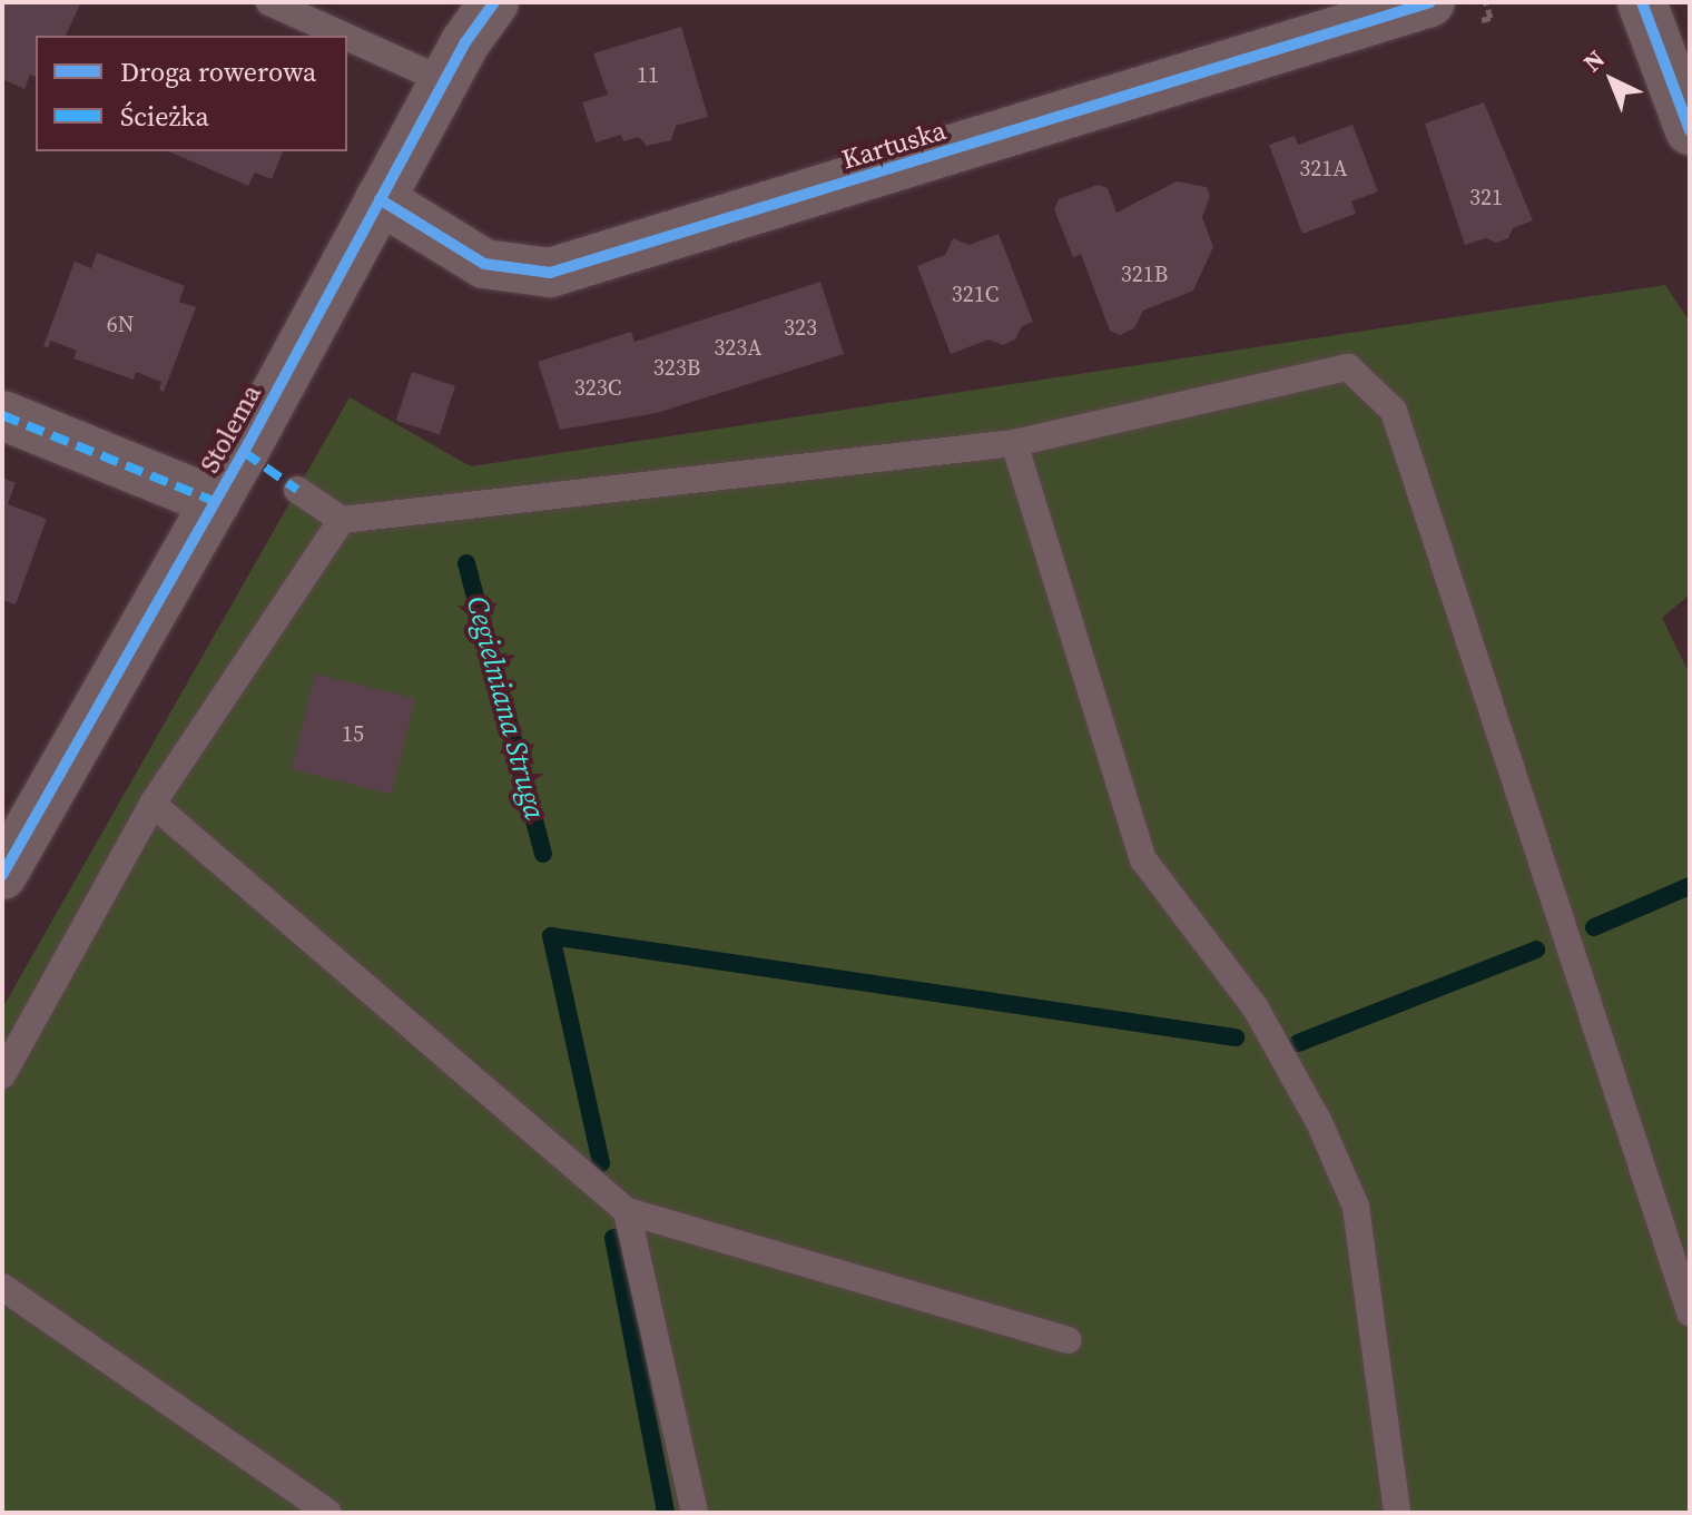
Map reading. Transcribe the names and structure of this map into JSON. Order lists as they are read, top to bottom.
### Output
{
  "streets": {
    "street": ["Kartuska", "Stolema"]
  },
  "crossings": [
    ["Kartuska", "Stolema"]
  ],
  "water": ["Cegielniana Struga"],
  "house_numbers": [
    "11",
    "321A",
    "321",
    "321B",
    "321C",
    "6N",
    "323",
    "323A",
    "323B",
    "323C",
    "15"
  ],
  "legend": ["Droga rowerowa", "Ścieżka"],
  "north": "top left"
}
